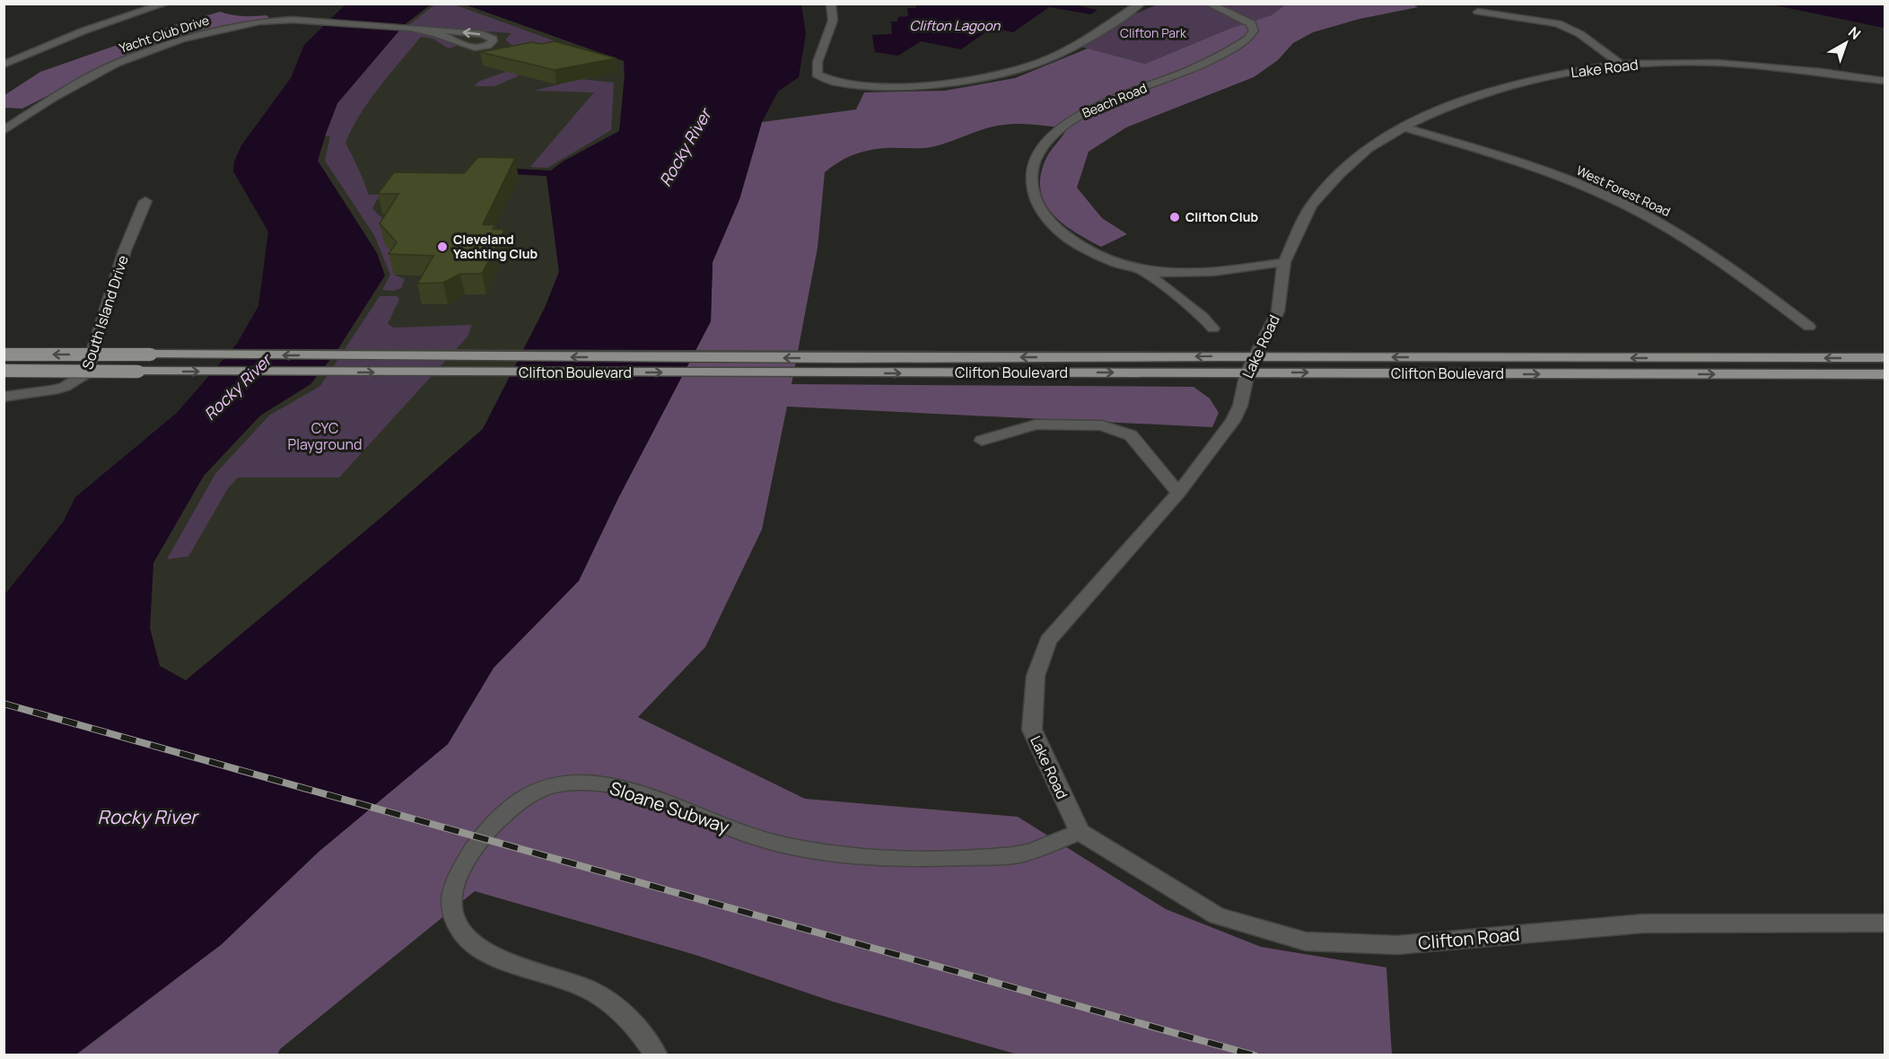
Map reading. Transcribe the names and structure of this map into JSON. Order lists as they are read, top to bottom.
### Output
{
  "streets": {
    "main road": ["Clifton Boulevard"],
    "street": [
      "Yacht Club Drive",
      "Lake Road",
      "Beach Road",
      "West Forest Road",
      "South Island Drive",
      "Sloane Subway",
      "Clifton Road"
    ]
  },
  "crossings": [
    ["Lake Road", "Beach Road"],
    ["Lake Road", "West Forest Road"],
    ["Lake Road", "Clifton Boulevard"],
    ["Lake Road", "Sloane Subway"],
    ["Lake Road", "Clifton Road"],
    ["Sloane Subway", "Clifton Road"]
  ],
  "water": ["Clifton Lagoon", "Rocky River"],
  "parks": ["Clifton Park", "CYC Playground"],
  "places": ["Clifton Club", "Cleveland Yachting Club"],
  "north": "top right"
}
